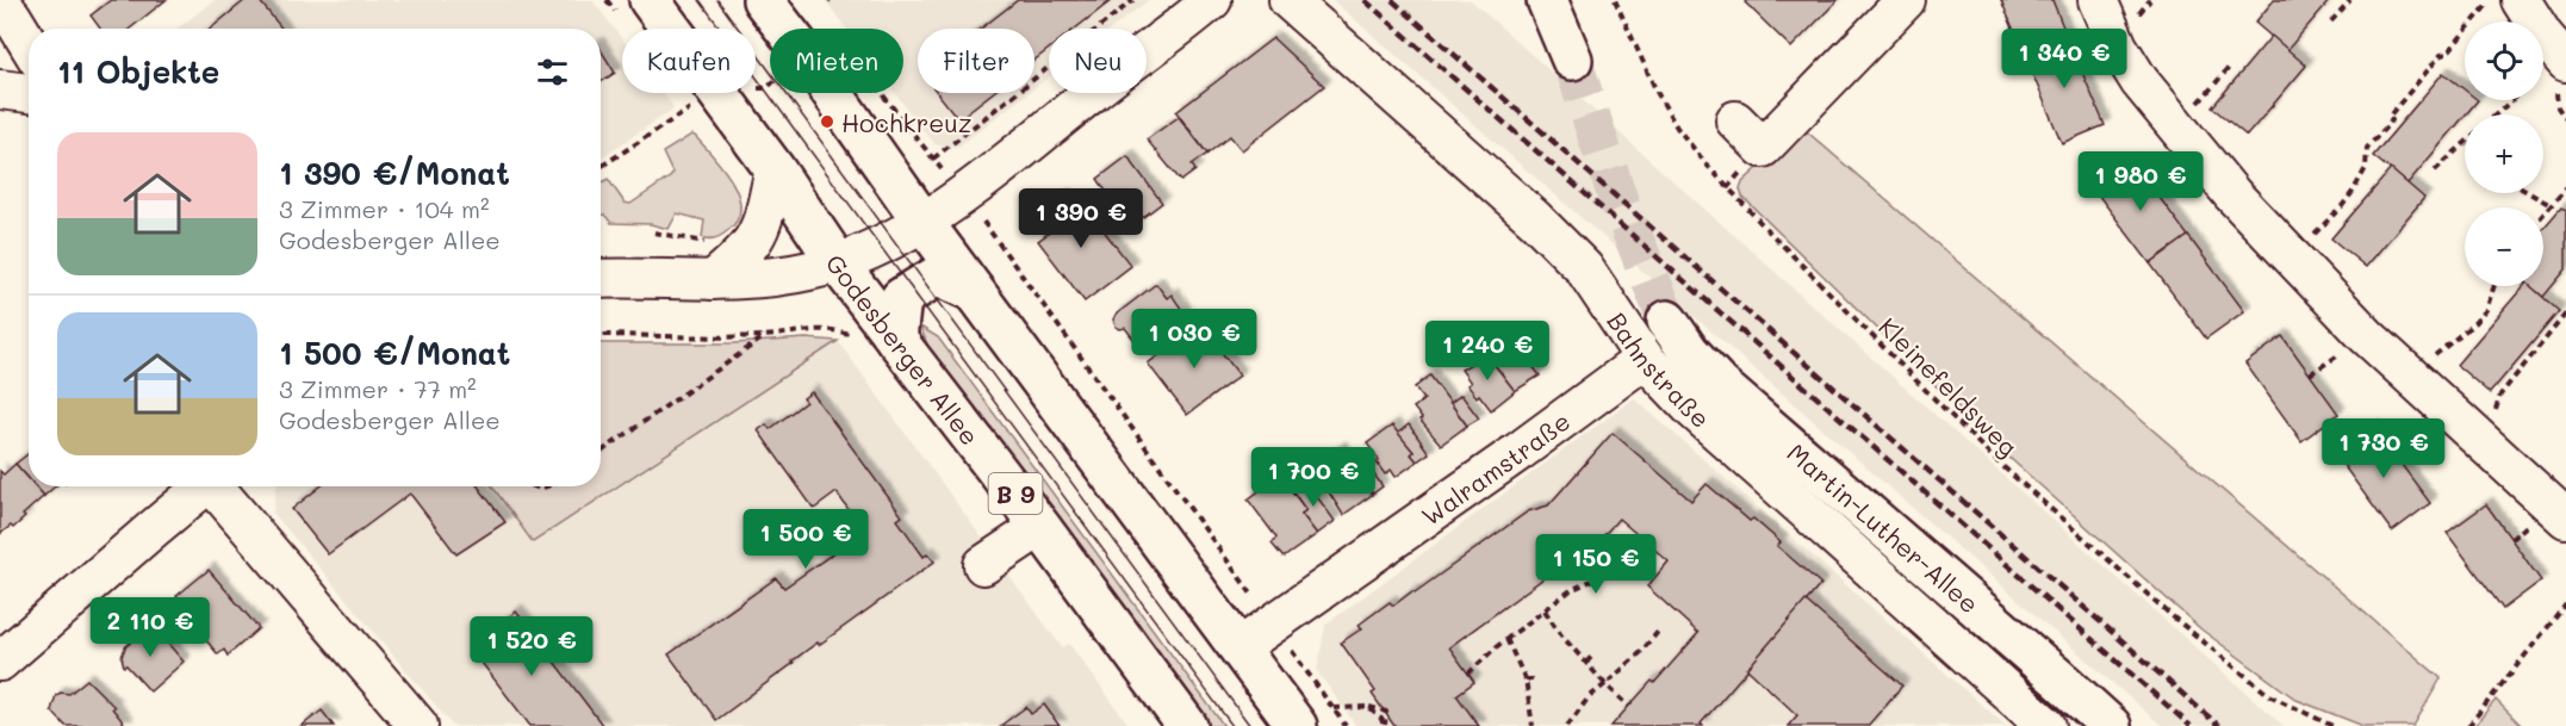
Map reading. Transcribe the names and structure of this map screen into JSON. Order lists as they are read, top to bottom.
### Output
{
  "streets": {
    "main road": ["Godesberger Allee", "B 9", "Martin-Luther-Allee"],
    "street": ["Bahnstraße", "Walramstraße"],
    "path": ["Kleinefeldsweg"]
  },
  "crossings": [
    ["Bahnstraße", "Walramstraße"]
  ],
  "places": ["Hochkreuz"],
  "page": {
    "map_buttons": ["+", "−"],
    "price": [
      "1 340 €",
      "1 980 €",
      "1 390 €",
      "1 030 €",
      "1 240 €",
      "1 730 €",
      "1 700 €",
      "1 500 €",
      "1 150 €",
      "2 110 €",
      "1 520 €"
    ],
    "chip": [
      "Kaufen",
      "Mieten",
      "Filter",
      "Neu"
    ],
    "heading": "11 Objekte",
    "list": [
      {
        "name": "1 390 €/Monat",
        "note": "3 Zimmer · 104 m² · Godesberger Allee"
      },
      {
        "name": "1 500 €/Monat",
        "note": "3 Zimmer · 77 m² · Godesberger Allee"
      }
    ]
  }
}
